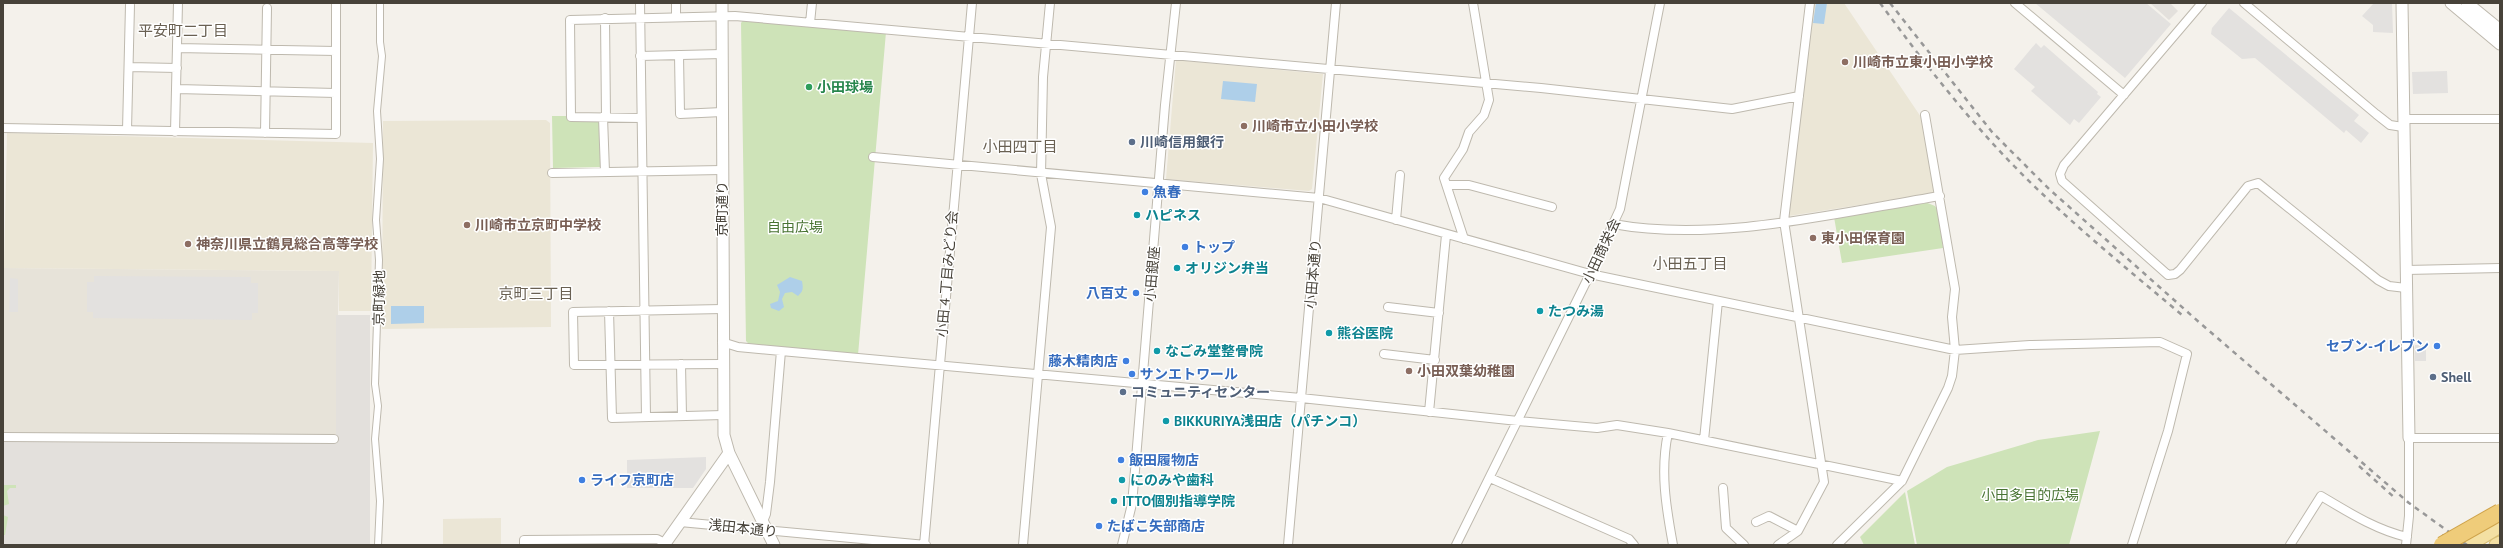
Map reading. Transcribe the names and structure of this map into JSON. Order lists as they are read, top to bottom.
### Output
{
  "streets": {
    "street": [
      "京町通り",
      "小田商栄会",
      "小田 4 丁目みどり会",
      "小田銀座",
      "小田本通り",
      "京町緑地",
      "浅田本通り"
    ]
  },
  "crossings": [
    ["京町通り", "浅田本通り"],
    ["小田 4 丁目みどり会", "浅田本通り"]
  ],
  "districts": [
    "平安町二丁目",
    "小田四丁目",
    "小田五丁目",
    "京町三丁目"
  ],
  "parks": ["自由広場", "小田多目的広場"],
  "places": [
    "川崎市立東小田小学校",
    "小田球場",
    "川崎市立小田小学校",
    "川崎信用銀行",
    "魚春",
    "ハピネス",
    "川崎市立京町中学校",
    "東小田保育園",
    "神奈川県立鶴見総合高等学校",
    "トップ",
    "オリジン弁当",
    "八百丈",
    "たつみ湯",
    "熊谷医院",
    "セブン-イレブン",
    "なごみ堂整骨院",
    "藤木精肉店",
    "小田双葉幼稚園",
    "サンエトワール",
    "Shell",
    "コミュニティセンター",
    "BIKKURIYA浅田店（パチンコ）",
    "飯田履物店",
    "ライフ京町店",
    "にのみや歯科",
    "ITTO個別指導学院",
    "たばこ矢部商店"
  ]
}
